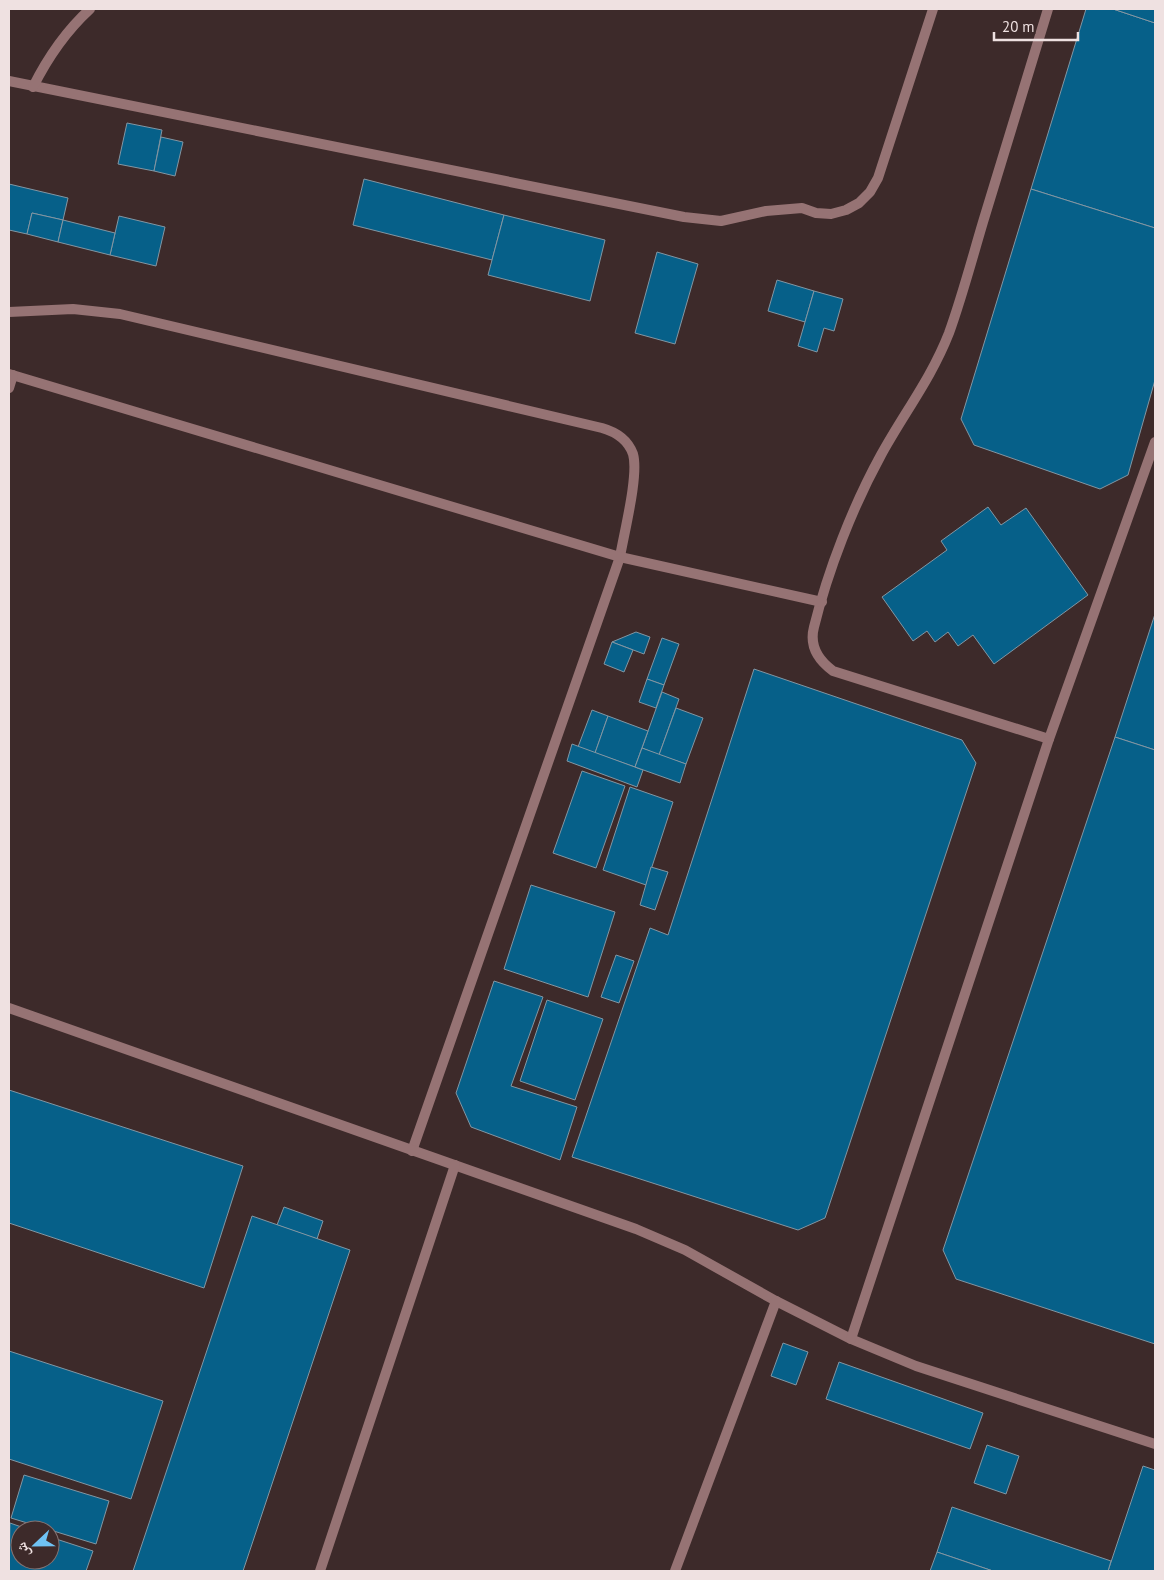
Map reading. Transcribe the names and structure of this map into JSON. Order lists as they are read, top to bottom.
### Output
{
  "scale_bar": "20 m",
  "north": "left"
}
